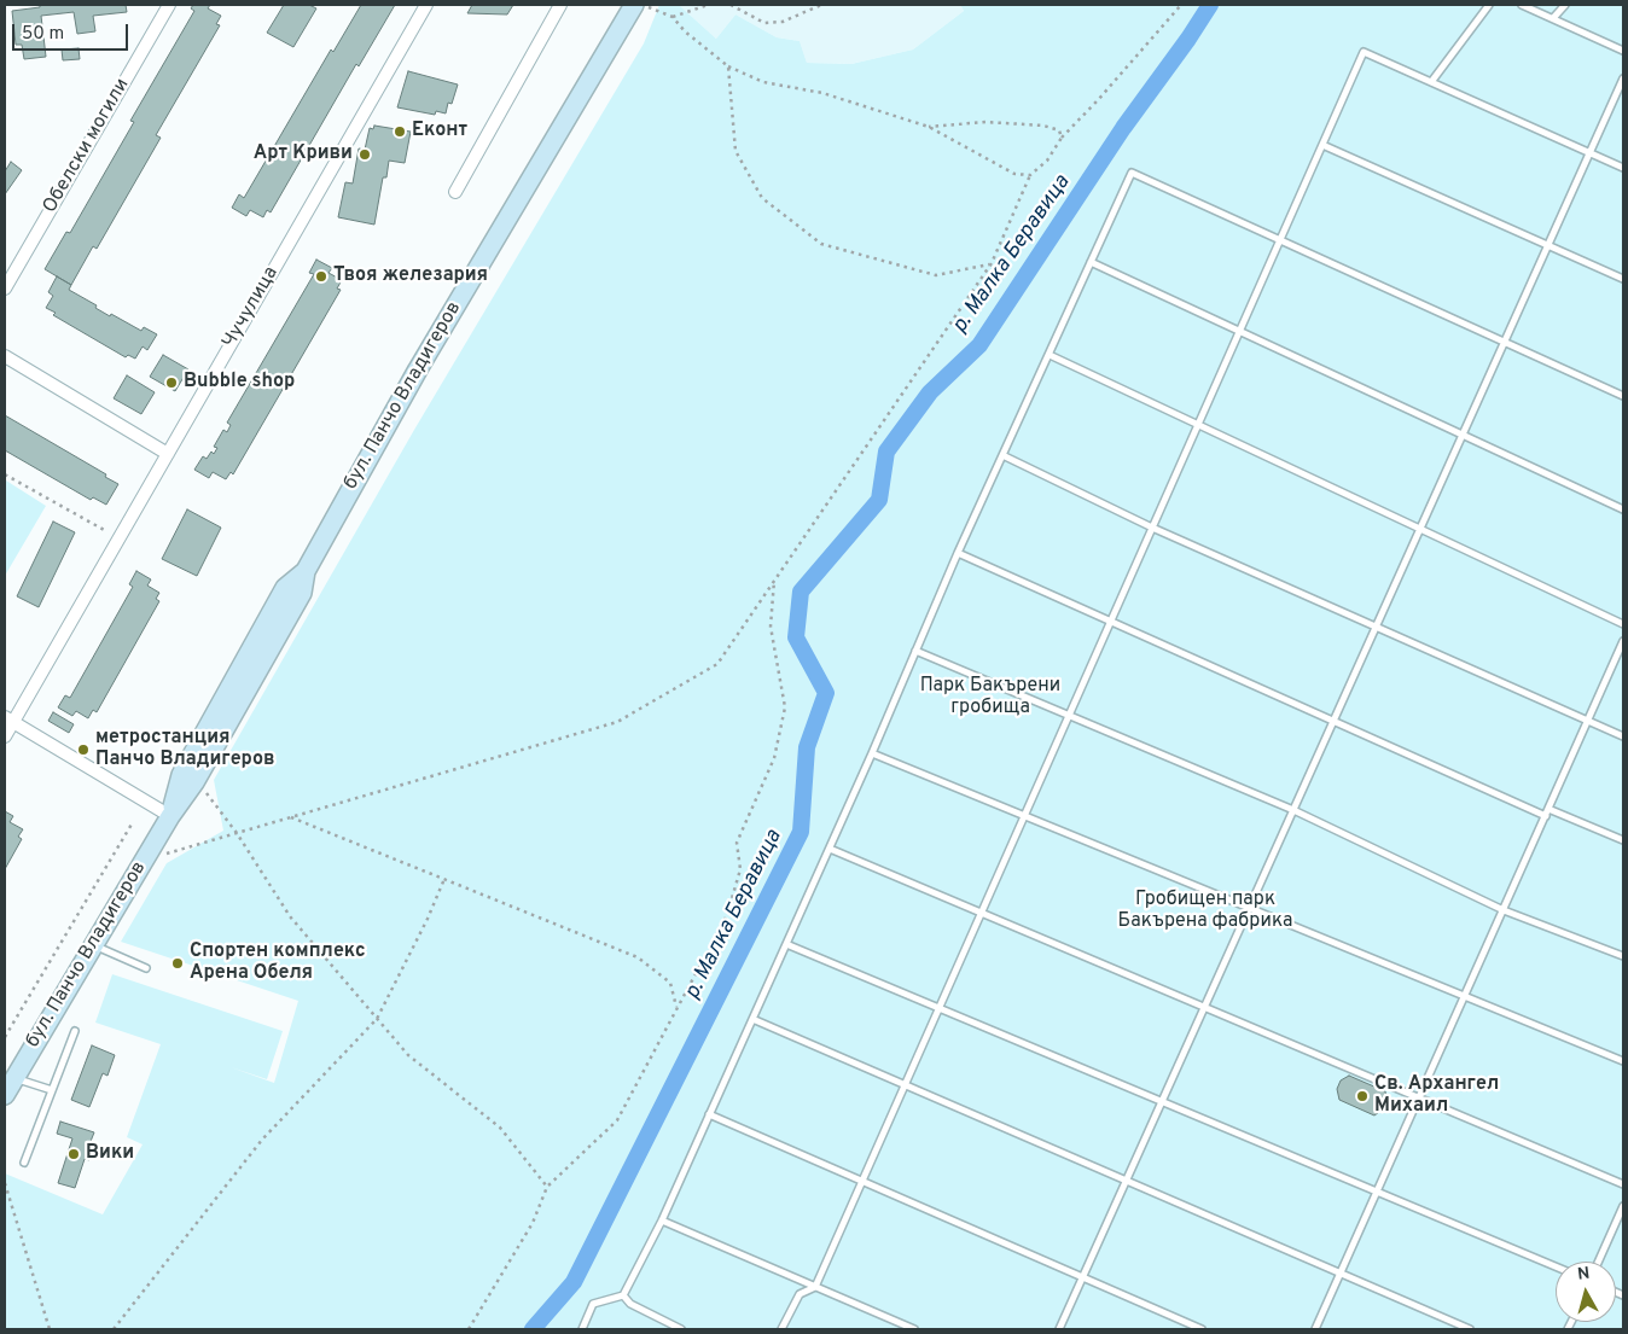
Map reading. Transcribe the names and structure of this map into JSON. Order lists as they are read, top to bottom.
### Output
{
  "streets": {
    "street": ["Обелски могили", "Чучулица", "бул. Панчо Владигеров"]
  },
  "water": ["р. Малка Беравица"],
  "parks": ["Парк Бакърени гробища", "Гробищен парк Бакърена фабрика"],
  "places": [
    "Еконт",
    "Арт Криви",
    "Твоя железария",
    "Bubble shop",
    "метростанция Панчо Владигеров",
    "Спортен комплекс Арена Обеля",
    "Св. Архангел Михаил",
    "Вики"
  ],
  "scale_bar": "50 m",
  "north": "top"
}
